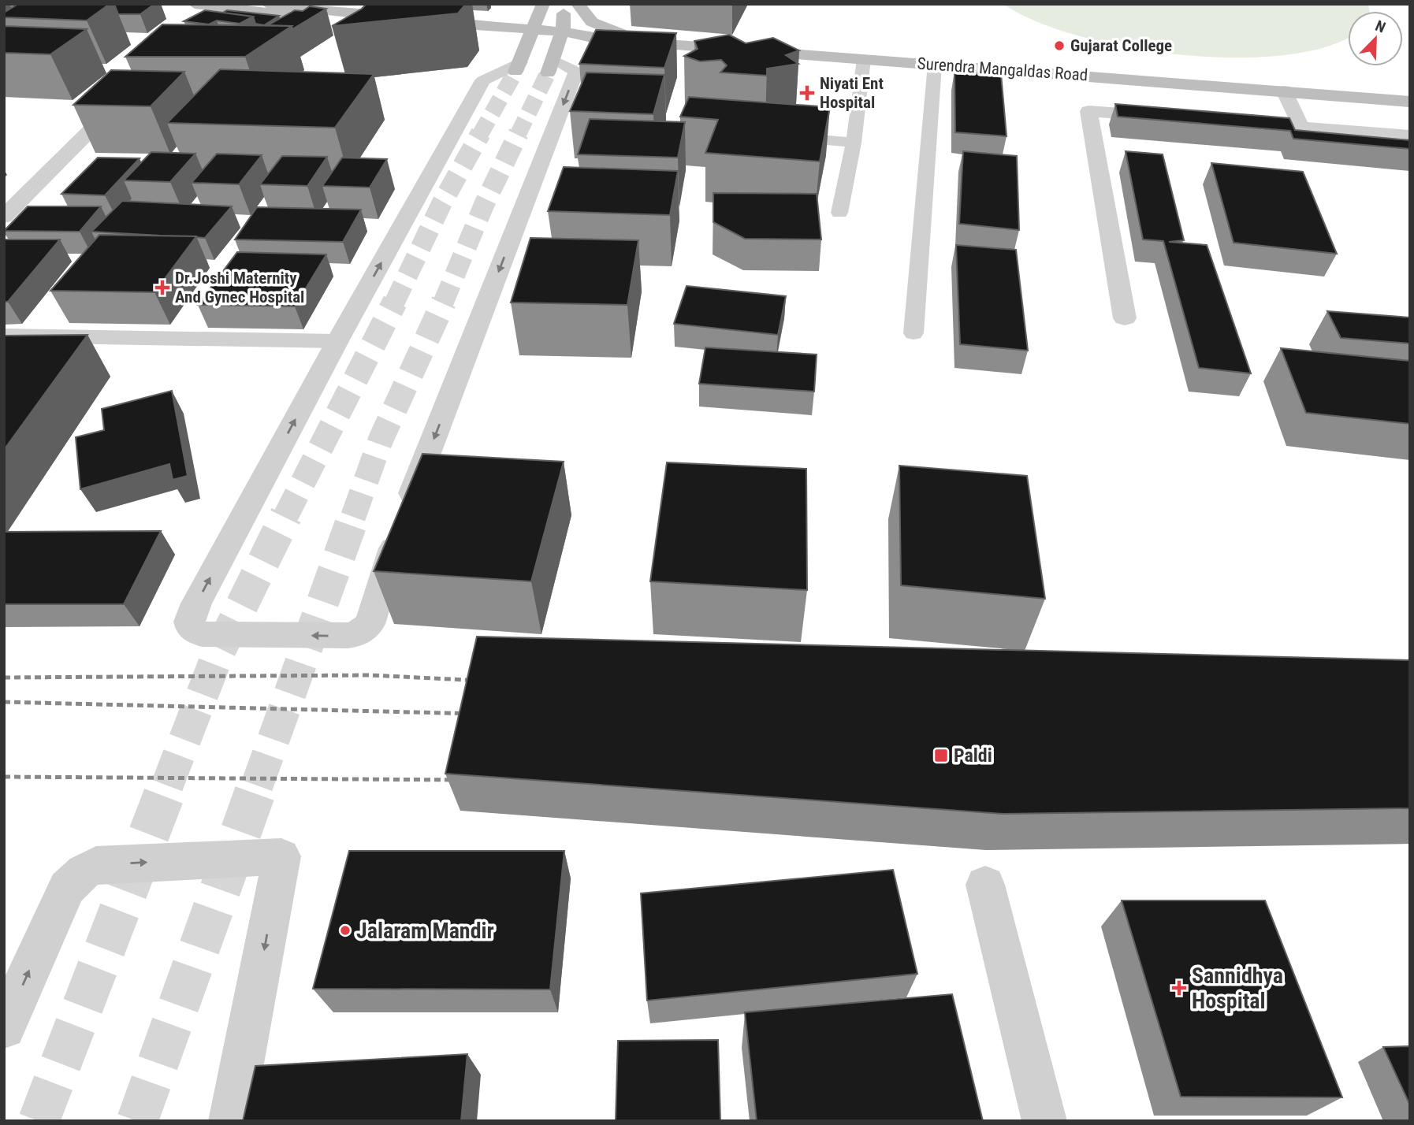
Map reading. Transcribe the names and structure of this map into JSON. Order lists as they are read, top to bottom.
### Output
{
  "streets": {
    "main road": ["Surendra Mangaldas Road"]
  },
  "places": {
    "other": ["Gujarat College", "Jalaram Mandir"],
    "health": ["Niyati Ent Hospital", "Dr.Joshi Maternity And Gynec Hospital", "Sannidhya Hospital"],
    "transit": ["Paldi"]
  },
  "north": "top right"
}
